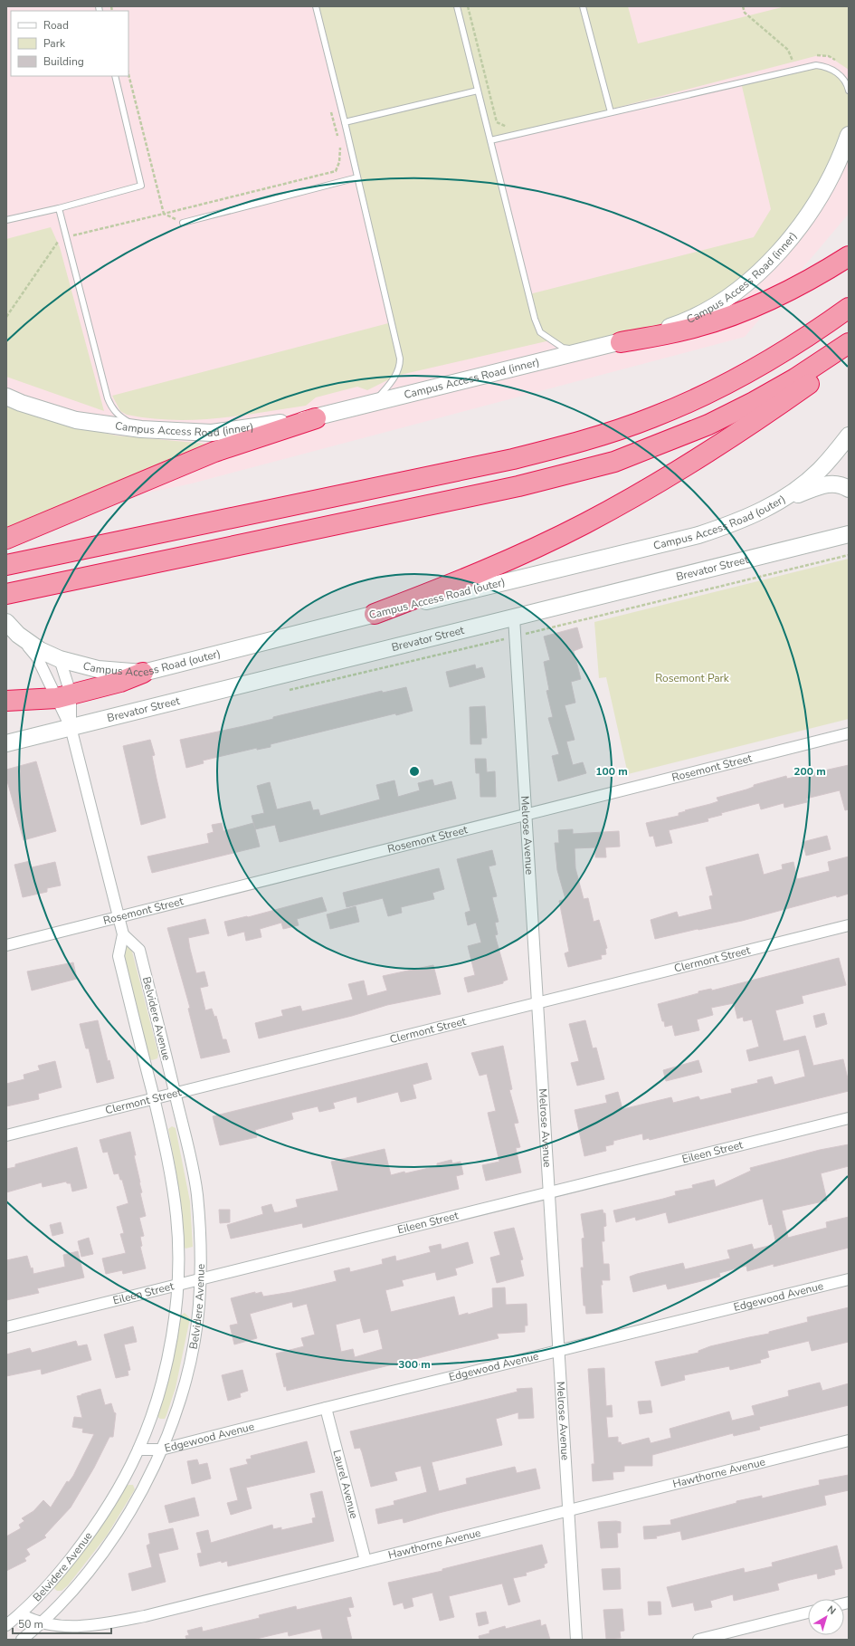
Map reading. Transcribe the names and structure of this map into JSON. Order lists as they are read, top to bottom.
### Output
{
  "streets": {
    "street": [
      "Campus Access Road (inner)",
      "Campus Access Road (outer)",
      "Brevator Street",
      "Rosemont Street",
      "Melrose Avenue",
      "Clermont Street",
      "Belvidere Avenue",
      "Eileen Street",
      "Edgewood Avenue",
      "Hawthorne Avenue",
      "Laurel Avenue"
    ]
  },
  "crossings": [
    ["Campus Access Road (outer)", "Belvidere Avenue"],
    ["Brevator Street", "Melrose Avenue"],
    ["Brevator Street", "Belvidere Avenue"],
    ["Rosemont Street", "Melrose Avenue"],
    ["Rosemont Street", "Belvidere Avenue"],
    ["Melrose Avenue", "Clermont Street"],
    ["Melrose Avenue", "Eileen Street"],
    ["Melrose Avenue", "Edgewood Avenue"],
    ["Melrose Avenue", "Hawthorne Avenue"],
    ["Clermont Street", "Belvidere Avenue"],
    ["Belvidere Avenue", "Eileen Street"],
    ["Belvidere Avenue", "Edgewood Avenue"],
    ["Belvidere Avenue", "Hawthorne Avenue"],
    ["Edgewood Avenue", "Laurel Avenue"],
    ["Hawthorne Avenue", "Laurel Avenue"]
  ],
  "parks": ["Rosemont Park"],
  "legend": ["Road", "Park", "Building"],
  "scale_bar": "50 m",
  "north": "top right",
  "rings": ["100 m", "200 m", "300 m"]
}
